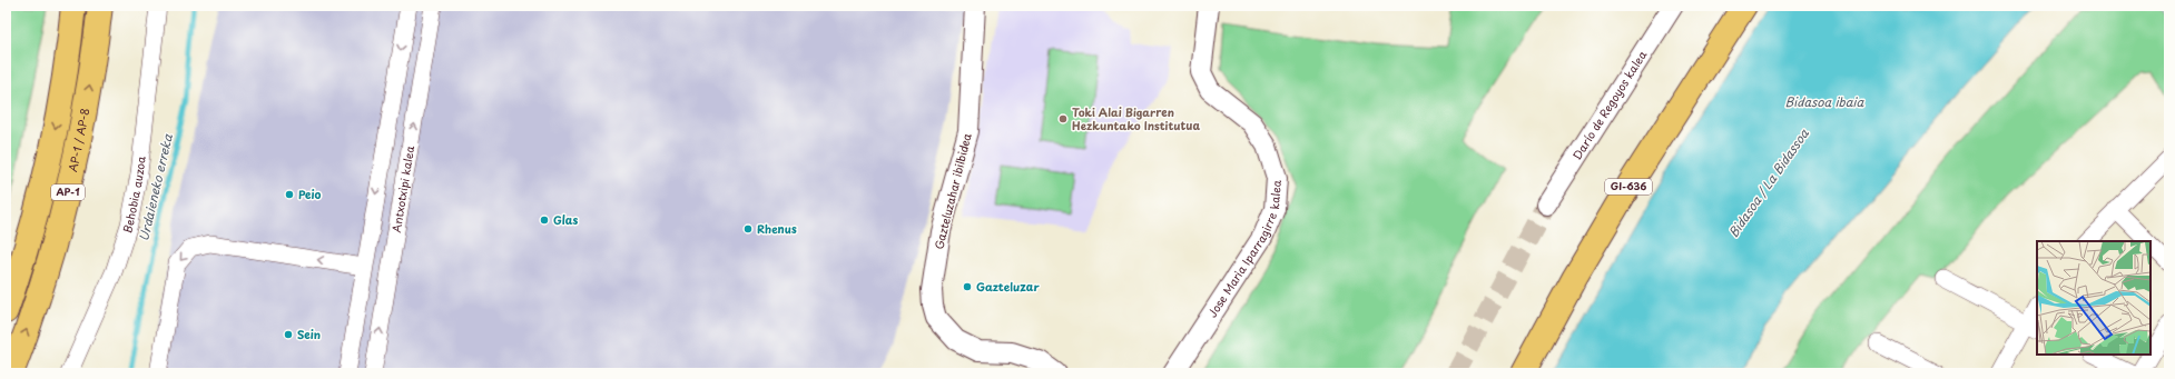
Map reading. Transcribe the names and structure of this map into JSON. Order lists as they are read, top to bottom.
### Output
{
  "streets": {
    "main road": ["AP-1 / AP-8", "GI-636", "AP-1"],
    "street": [
      "Darío de Regoyos kalea",
      "Antxotxipi kalea",
      "Gazteluzahar ibilbidea",
      "Behobia auzoa",
      "Jose Maria Iparragirre kalea"
    ]
  },
  "water": ["Bidasoa ibaia", "Bidasoa / La Bidassoa", "Urdaieneko erreka"],
  "places": [
    "Toki Alai Bigarren Hezkuntako Institutua",
    "Peio",
    "Glas",
    "Rhenus",
    "Gazteluzar",
    "Sein"
  ]
}
